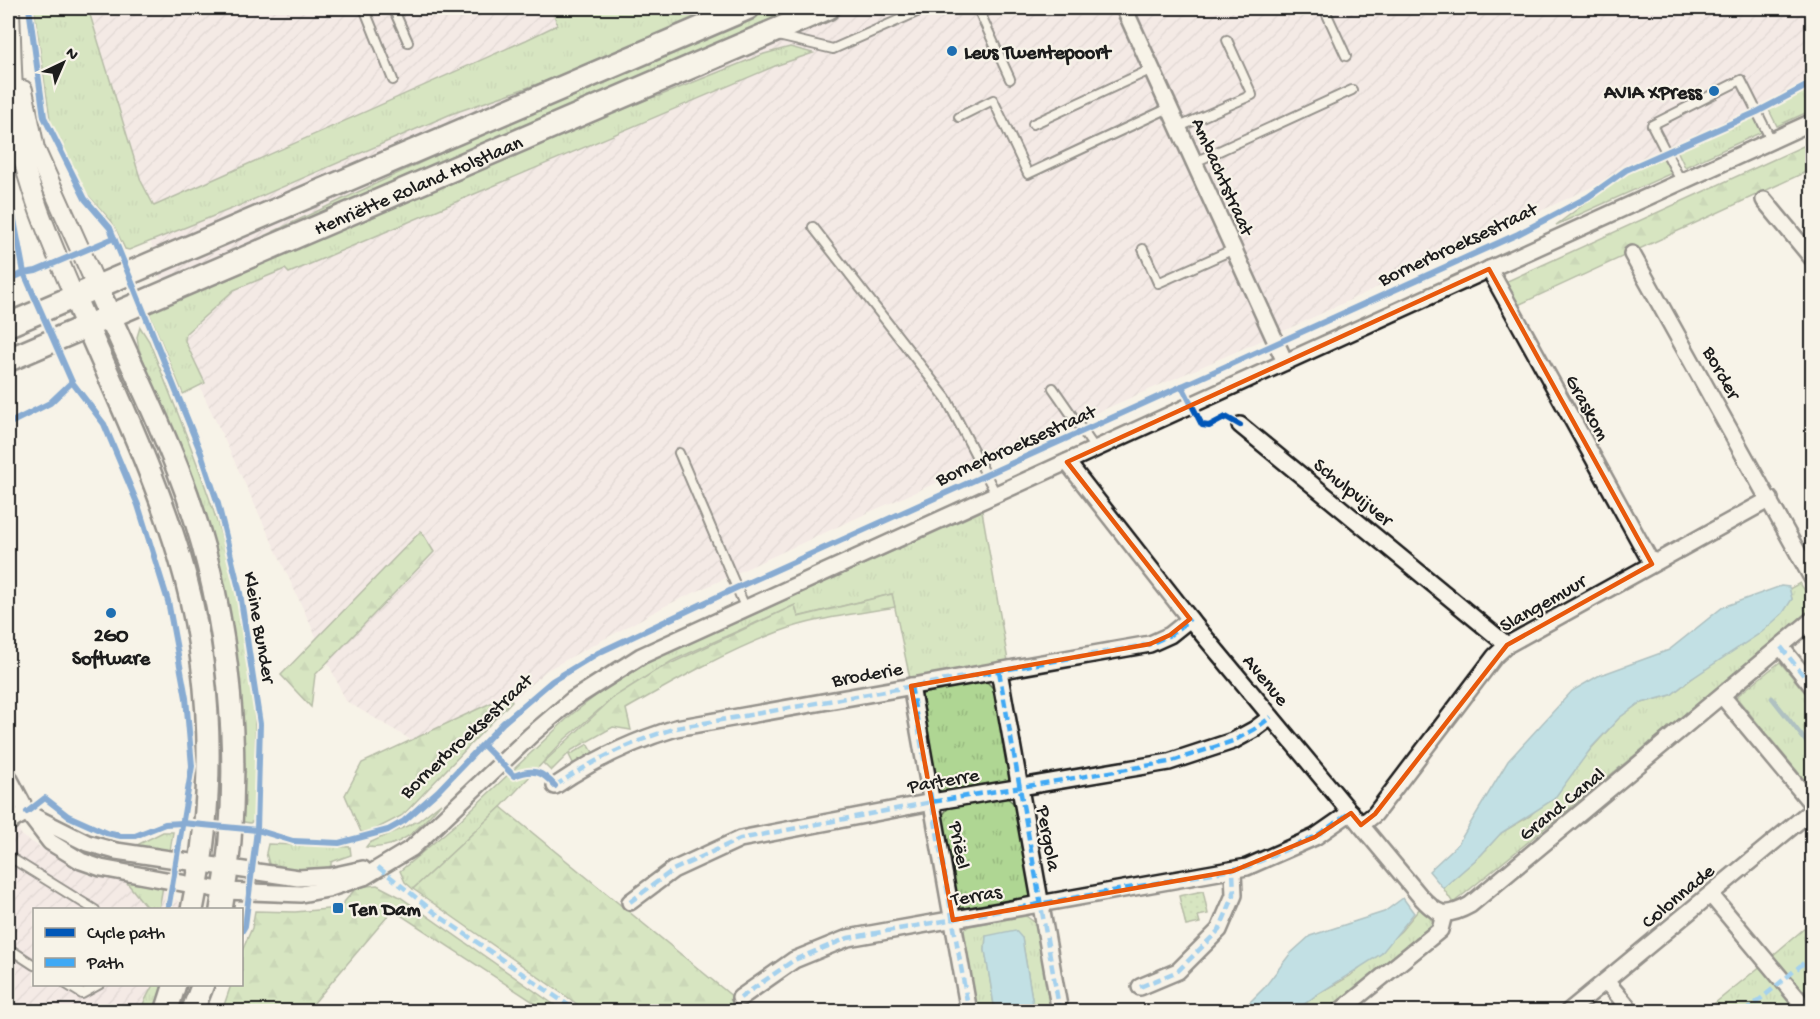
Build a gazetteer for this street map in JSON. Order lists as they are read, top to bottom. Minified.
{"streets":{"main road":["Henriëtte Roland Holstlaan","Kleine Bunder"],"street":["Ambachtstraat","Bornerbroeksestraat","Border","Graskom","Schulpvijver","Slangemuur","Broderie","Avenue","Parterre","Grand Canal","Pergola","Priëel","Terras","Colonnade"]},"crossings":[["Ambachtstraat","Bornerbroeksestraat"],["Henriëtte Roland Holstlaan","Kleine Bunder"],["Bornerbroeksestraat","Graskom"],["Bornerbroeksestraat","Kleine Bunder"],["Bornerbroeksestraat","Avenue"],["Border","Slangemuur"],["Graskom","Slangemuur"],["Schulpvijver","Slangemuur"],["Slangemuur","Avenue"],["Broderie","Avenue"],["Broderie","Pergola"],["Broderie","Priëel"],["Avenue","Parterre"],["Avenue","Grand Canal"],["Avenue","Terras"],["Parterre","Pergola"],["Parterre","Priëel"],["Pergola","Terras"],["Priëel","Terras"]],"places":{"other":["Leus Twentepoort","AVIA XPress","2GO Software"],"transit":["Ten Dam"]},"legend":["Cycle path","Path"],"north":"top right"}
